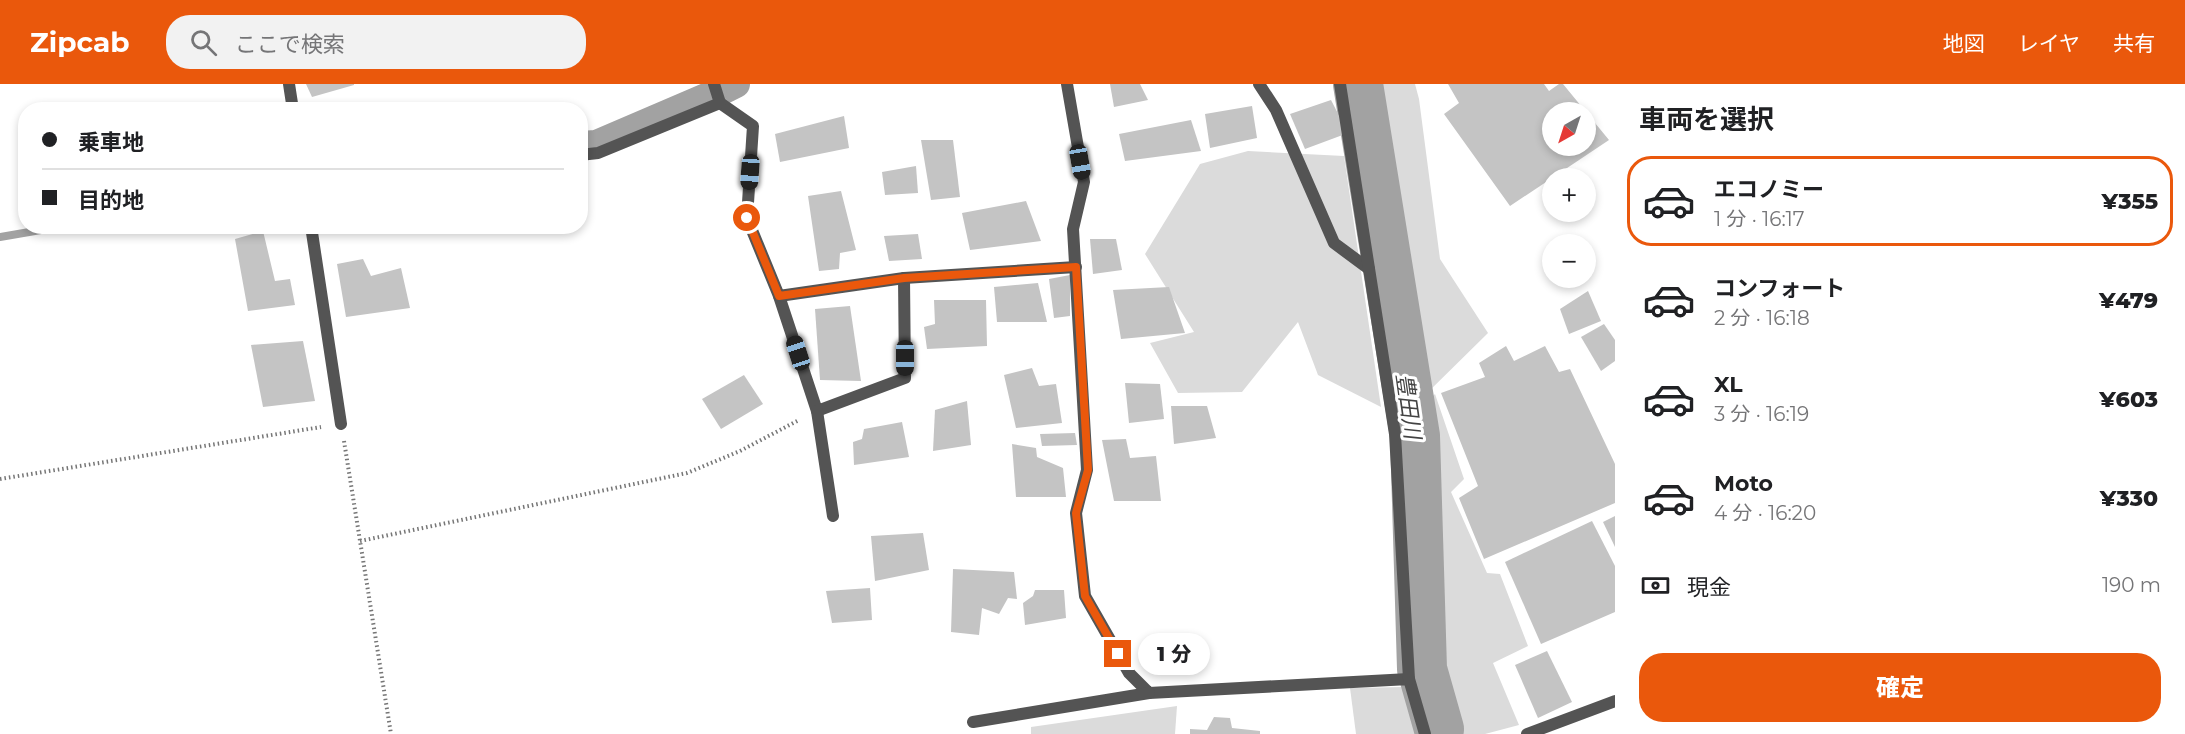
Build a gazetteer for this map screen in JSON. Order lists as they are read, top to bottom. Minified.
{"water":["豊田川"],"north":"bottom left","page":{"header":"Zipcab","search":"ここで検索","nav":["地図","レイヤ","共有"],"heading":"車両を選択","map_buttons":["+","−"],"banner":["乗車地","目的地"],"list":[{"name":"エコノミー","note":"1 分 · 16:17","value":"¥355"},{"name":"コンフォート","note":"2 分 · 16:18","value":"¥479"},{"name":"XL","note":"3 分 · 16:19","value":"¥603"},{"name":"Moto","note":"4 分 · 16:20","value":"¥330"}],"pay":["現金","190 m"],"bubble":"1 分","buttons":"確定"}}
